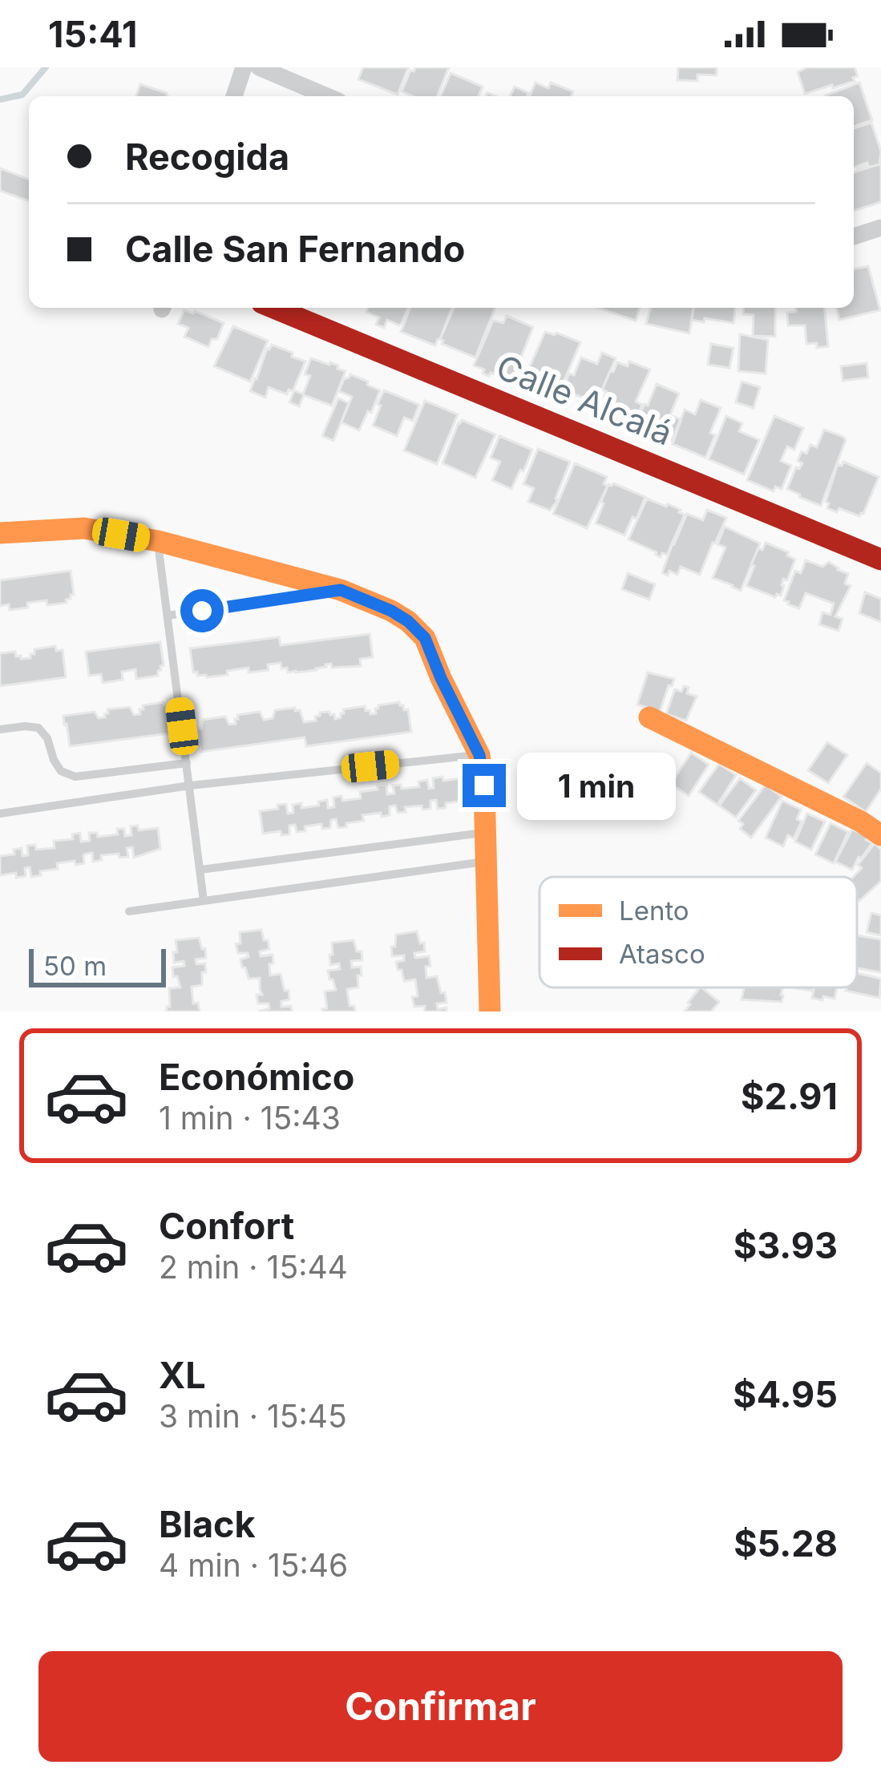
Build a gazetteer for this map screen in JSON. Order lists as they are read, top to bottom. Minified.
{"streets":{"street":["Calle Alcalá"]},"legend":["Lento","Atasco"],"scale_bar":"50 m","page":{"status":"15:41","banner":["Recogida","Calle San Fernando"],"bubble":"1 min","scale":"50 m","list":[{"name":"Económico","note":"1 min · 15:43","value":"$2.91"},{"name":"Confort","note":"2 min · 15:44","value":"$3.93"},{"name":"XL","note":"3 min · 15:45","value":"$4.95"},{"name":"Black","note":"4 min · 15:46","value":"$5.28"}],"buttons":"Confirmar"}}
